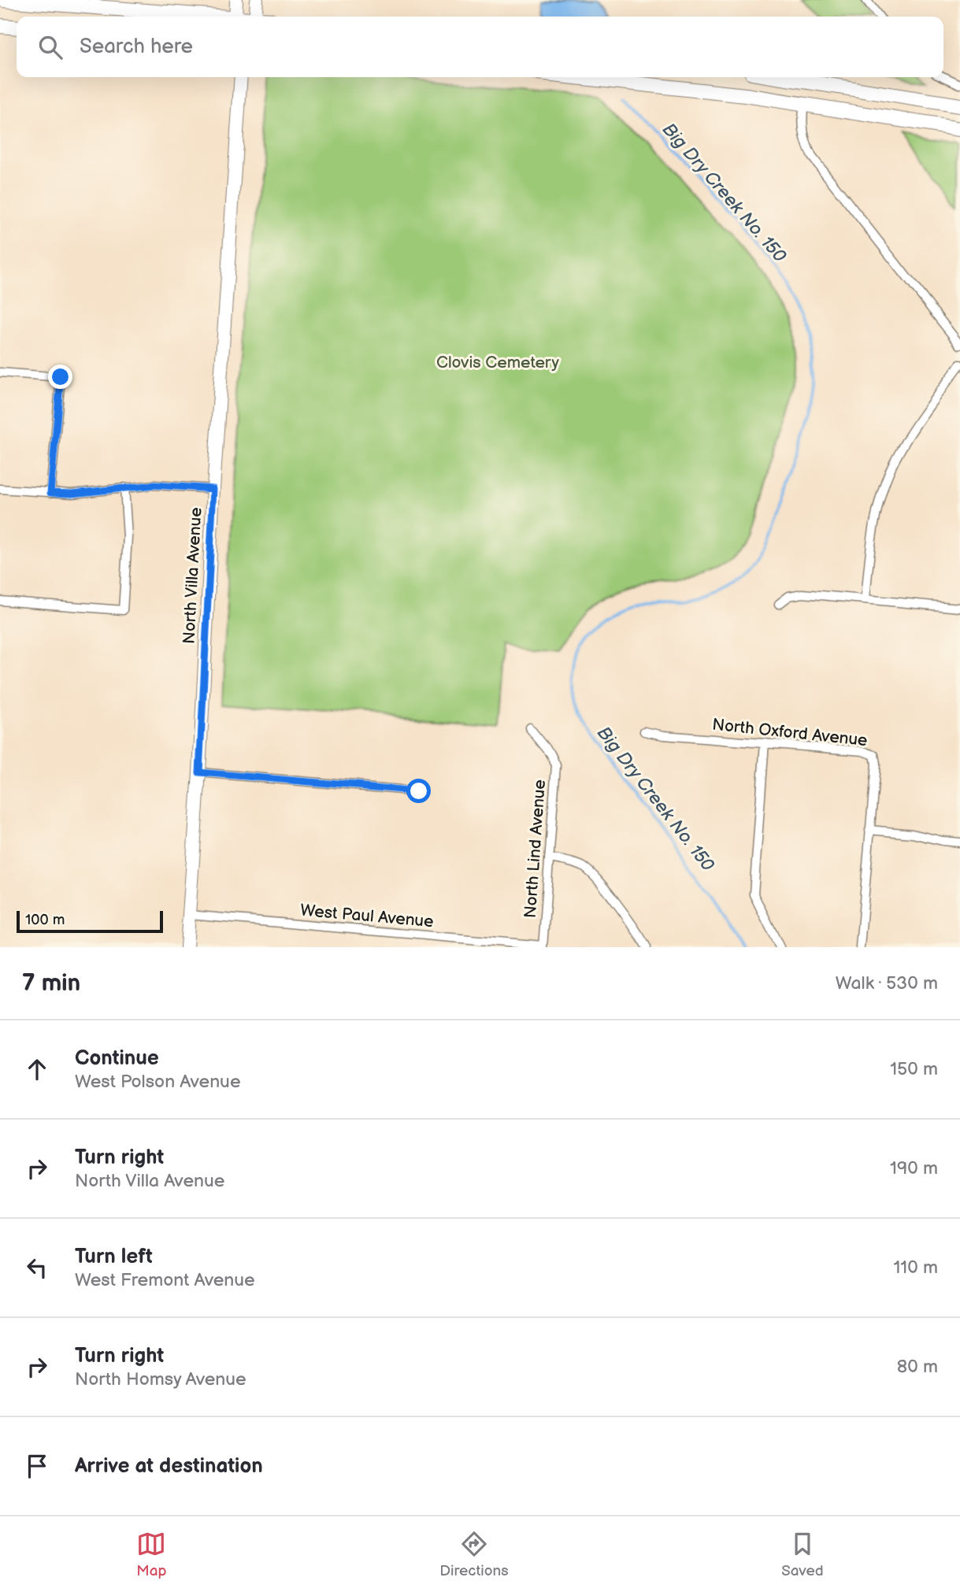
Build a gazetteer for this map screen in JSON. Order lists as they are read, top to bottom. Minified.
{"streets":{"main road":["North Villa Avenue"],"street":["North Oxford Avenue","North Lind Avenue","West Paul Avenue"]},"crossings":[["North Villa Avenue","West Paul Avenue"],["North Lind Avenue","West Paul Avenue"]],"water":["Big Dry Creek No. 150"],"parks":["Clovis Cemetery"],"scale_bar":"100 m","page":{"search":"Search here","scale":"100 m","heading":["7 min","Walk · 530 m"],"list":[["Continue","West Polson Avenue","150 m"],["Turn right","North Villa Avenue","190 m"],["Turn left","West Fremont Avenue","110 m"],["Turn right","North Homsy Avenue","80 m"],"Arrive at destination"],"nav":["Map","Directions","Saved"]}}
